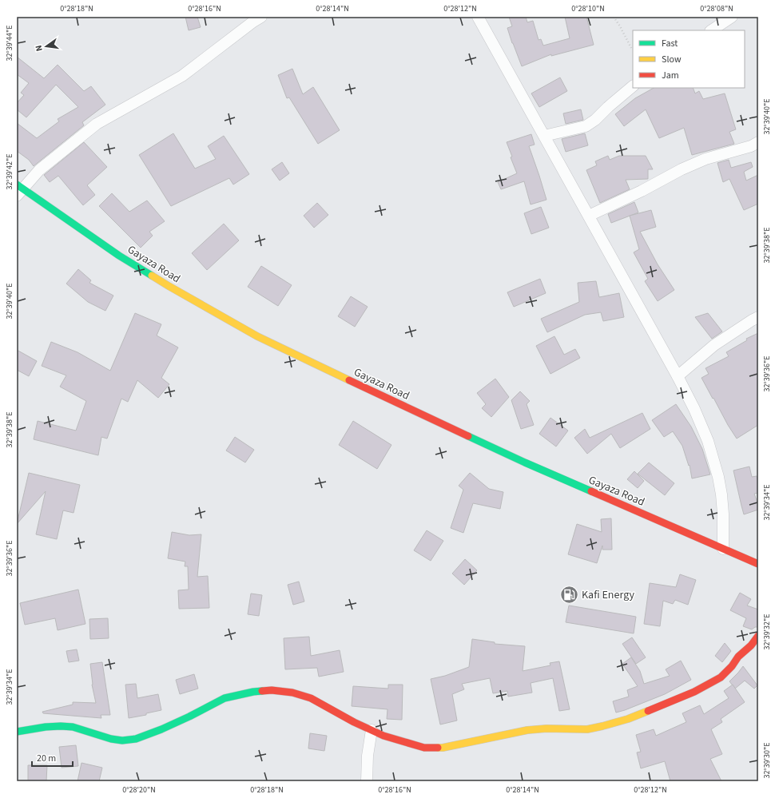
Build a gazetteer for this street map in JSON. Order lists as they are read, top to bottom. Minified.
{"streets":{"main road":["Gayaza Road"]},"places":{"fuel station":["Kafi Energy"]},"legend":["Fast","Slow","Jam"],"scale_bar":"20 m","north":"left","coordinates":["0°28'18\"N","0°28'16\"N","0°28'14\"N","0°28'12\"N","0°28'10\"N","0°28'08\"N","32°39'44\"E","32°39'40\"E","32°39'42\"E","32°39'38\"E","32°39'36\"E","32°39'34\"E","32°39'32\"E","32°39'30\"E","0°28'20\"N"]}
